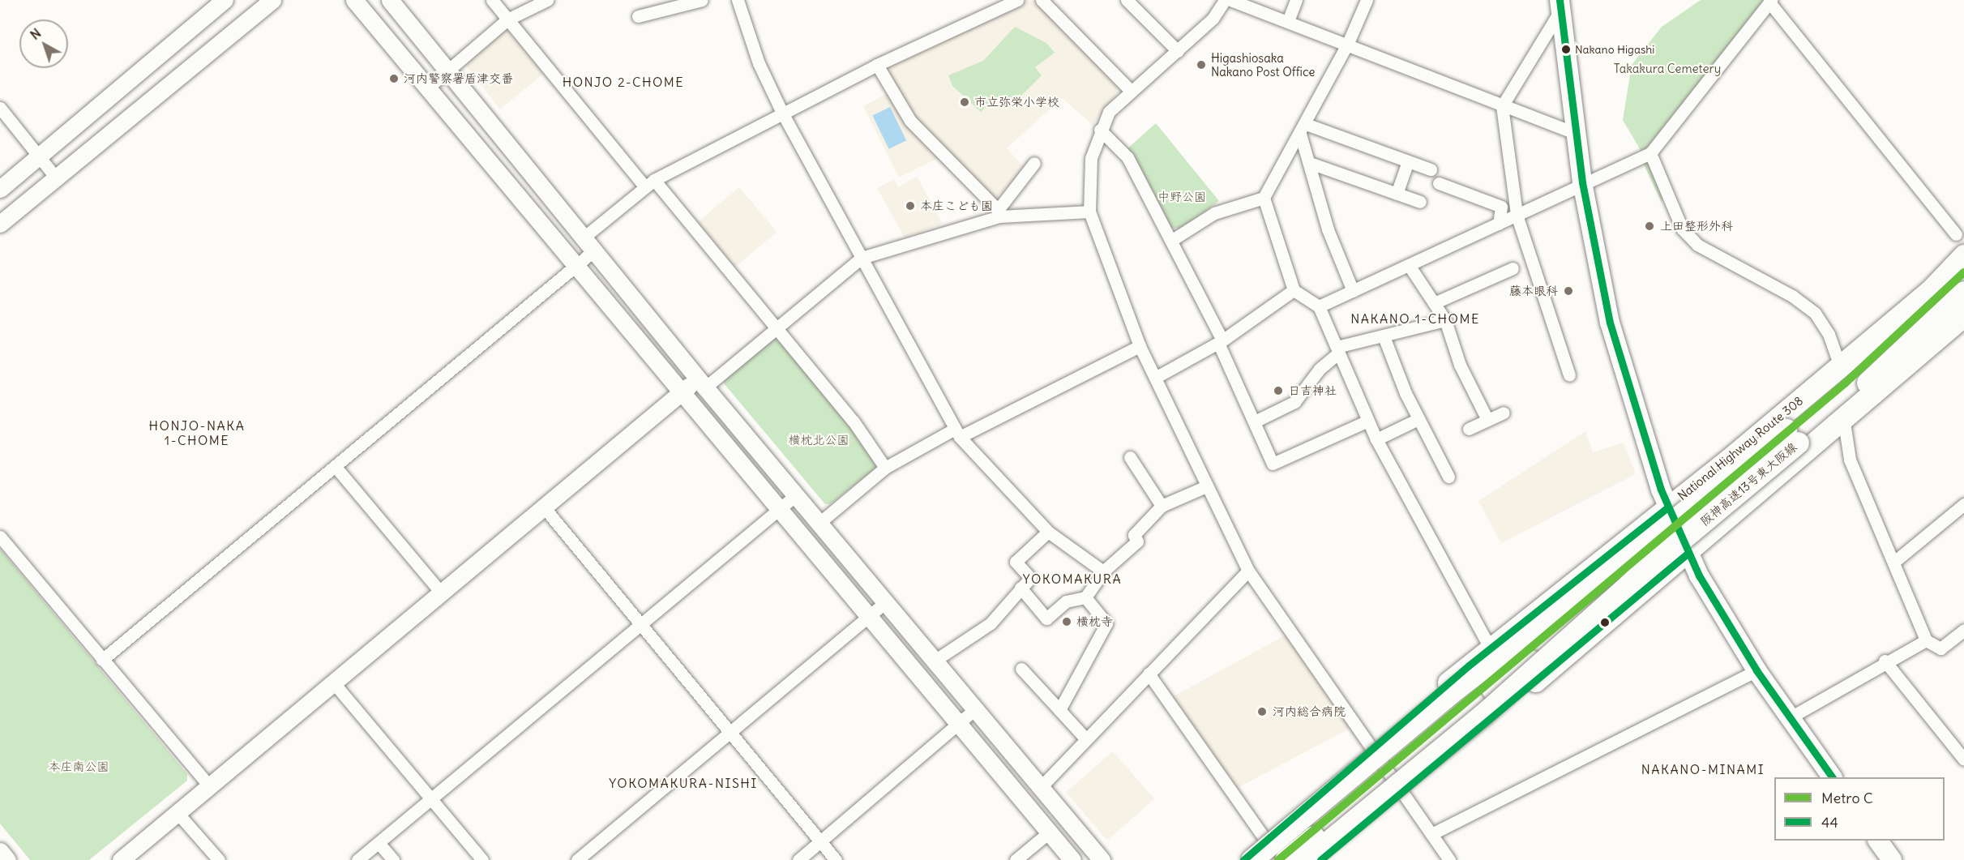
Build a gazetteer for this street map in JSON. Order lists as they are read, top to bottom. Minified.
{"streets":{"highway":["National Highway Route 308","阪神高速13号東大阪線"]},"districts":["HONJO 2-CHOME","NAKANO 1-CHOME","HONJO-NAKA 1-CHOME","YOKOMAKURA","NAKANO-MINAMI","YOKOMAKURA-NISHI"],"parks":["Takakura Cemetery","中野公園","横枕北公園","本庄南公園"],"places":["Nakano Higashi","Higashiosaka Nakano Post Office","河内警察署盾津交番","市立弥栄小学校","本庄こども園","上田整形外科","藤本眼科","日吉神社","横枕寺","河内総合病院"],"lines":["transit line 44","metro line C"],"legend":["Metro C","44"],"north":"top left"}
